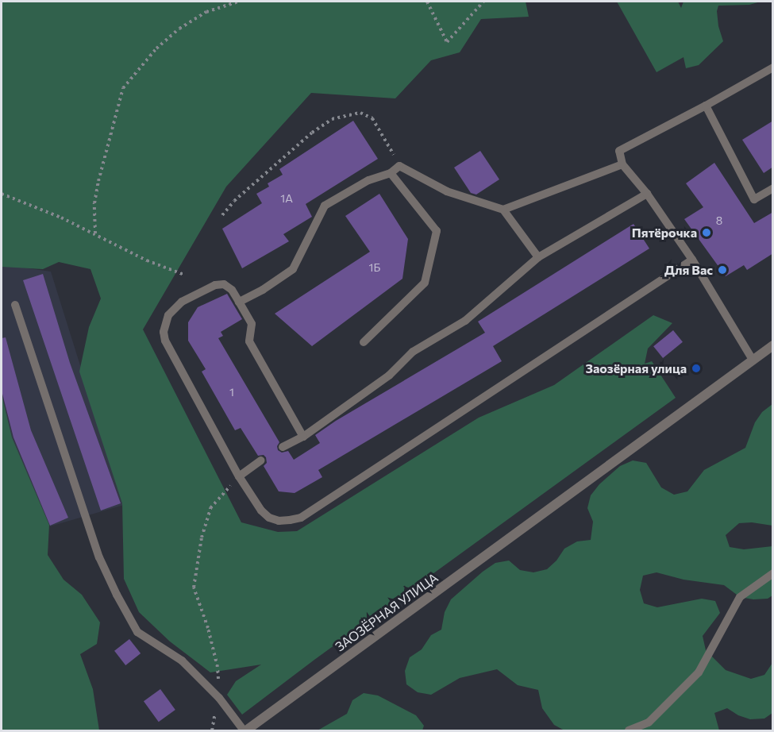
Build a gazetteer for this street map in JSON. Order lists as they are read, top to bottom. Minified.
{"streets":{"street":["ЗАОЗЁРНАЯ УЛИЦА"]},"places":["Пятёрочка","Для Вас","Заозёрная улица"],"house_numbers":["1А","8","1Б","1"]}
